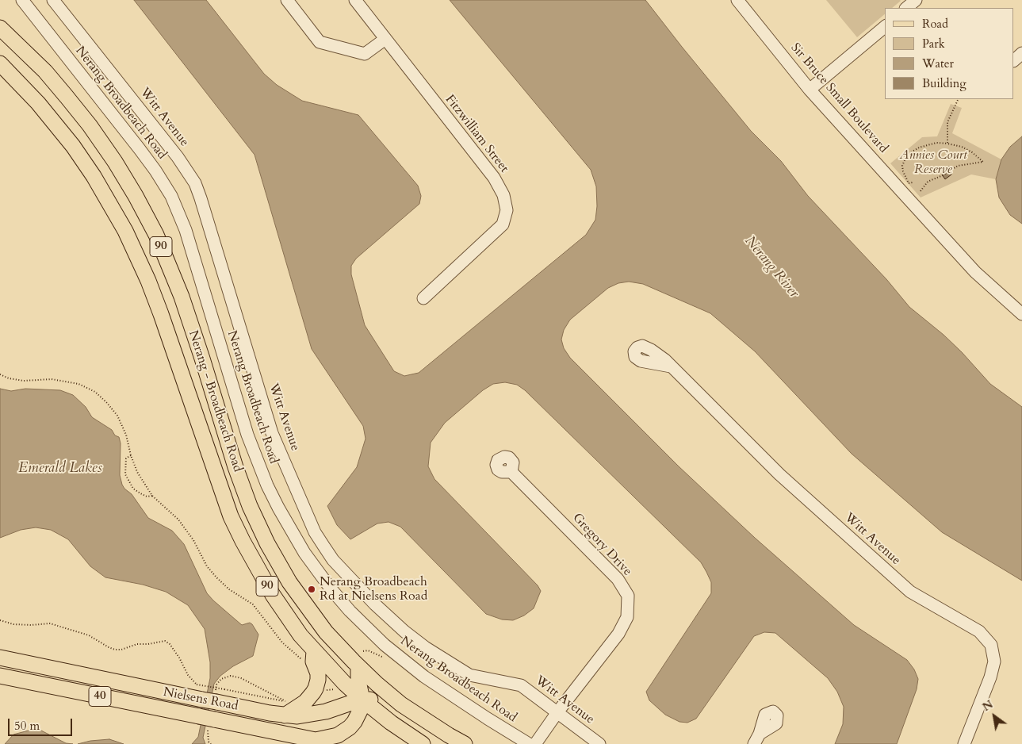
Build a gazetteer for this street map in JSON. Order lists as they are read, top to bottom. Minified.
{"streets":{"main road":["90","Nerang - Broadbeach Road","40","Nielsens Road"],"street":["Sir Bruce Small Boulevard","Nerang Broadbeach Road","Witt Avenue","Fitzwilliam Street","Gregory Drive"]},"crossings":[["Witt Avenue","Gregory Drive"],["Nerang - Broadbeach Road","40"],["Nerang - Broadbeach Road","Nielsens Road"],["40","Nielsens Road"]],"water":["Nerang River","Emerald Lakes"],"parks":["Annies Court Reserve"],"places":["Nerang Broadbeach Rd at Nielsens Road"],"legend":["Road","Park","Water","Building"],"scale_bar":"50 m","north":"top left"}
